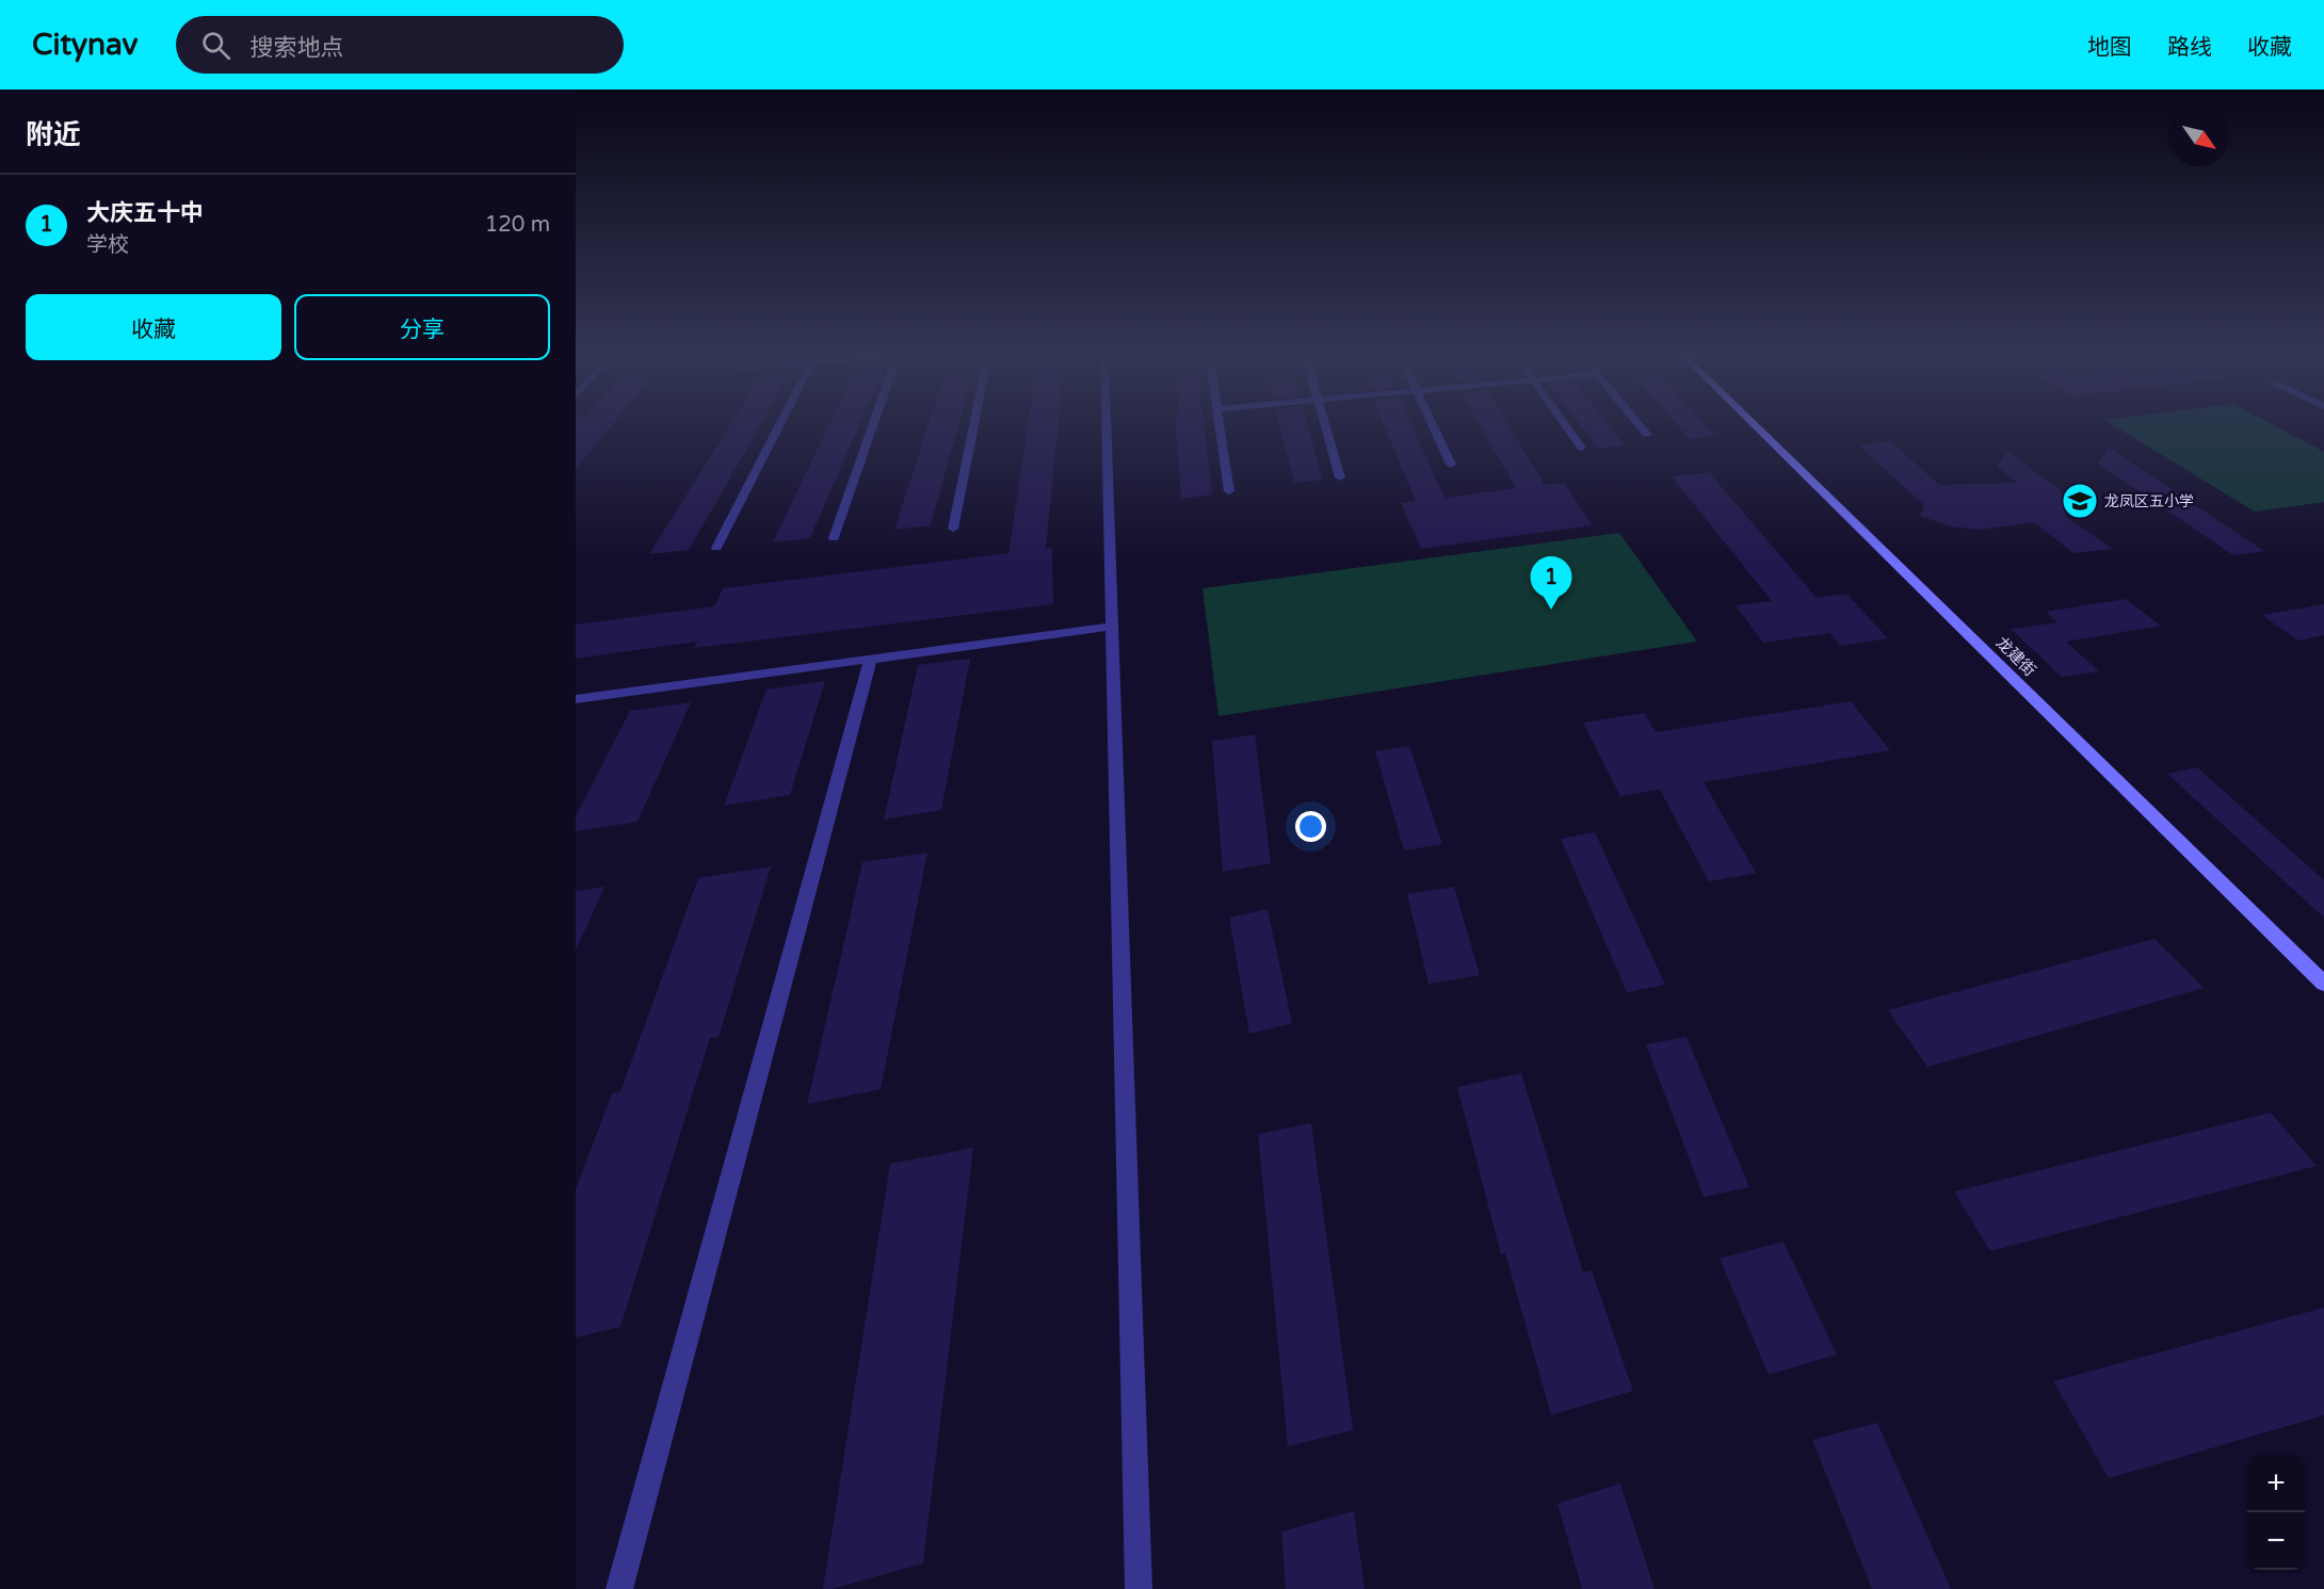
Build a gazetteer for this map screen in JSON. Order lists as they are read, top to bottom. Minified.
{"streets":{"street":["龙建街"]},"places":{"school or university":["龙凤区五小学"]},"north":"bottom right","page":{"header":"Citynav","search":"搜索地点","nav":["地图","路线","收藏"],"heading":"附近","list":[{"mark":"1","name":"大庆五十中","note":"学校","value":"120 m"}],"buttons":["收藏","分享"],"pins":"1","map_buttons":["+","−"]}}
